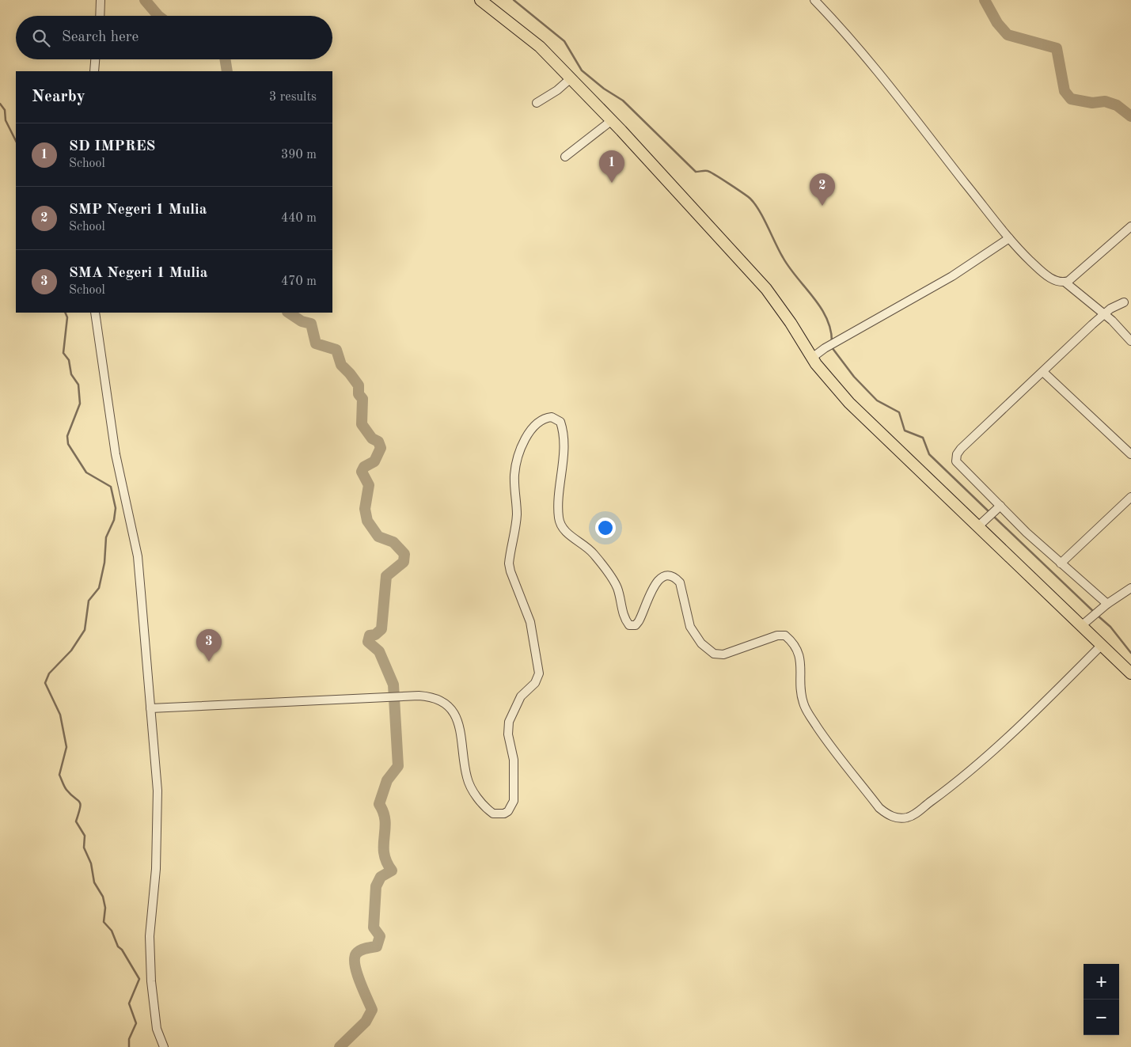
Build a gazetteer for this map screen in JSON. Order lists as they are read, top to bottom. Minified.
{"page":{"search":"Search here","heading":["Nearby","3 results"],"list":[{"mark":"1","name":"SD IMPRES","note":"School","value":"390 m"},{"mark":"2","name":"SMP Negeri 1 Mulia","note":"School","value":"440 m"},{"mark":"3","name":"SMA Negeri 1 Mulia","note":"School","value":"470 m"}],"pins":["1","2","3"],"map_buttons":["+","−"]}}
